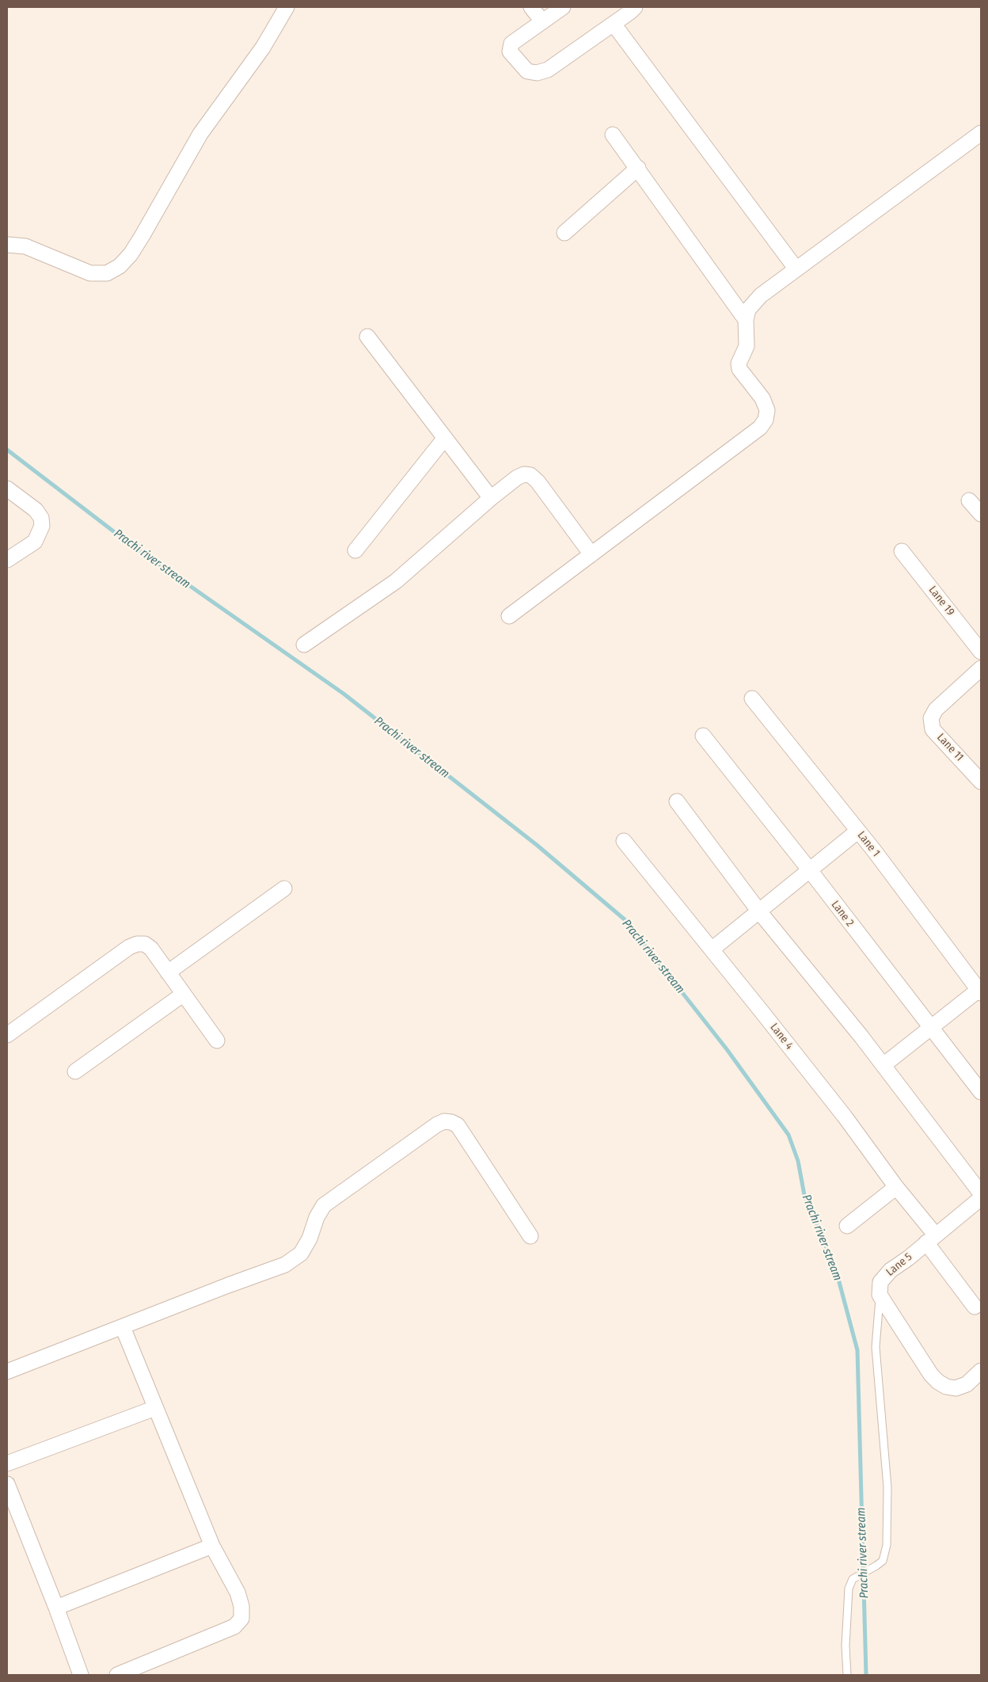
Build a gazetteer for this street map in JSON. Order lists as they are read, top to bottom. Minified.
{"streets":{"street":["Lane 19","Lane 11","Lane 1","Lane 2","Lane 4","Lane 5"]},"crossings":[["Lane 4","Lane 5"]],"water":["Prachi river stream"]}
